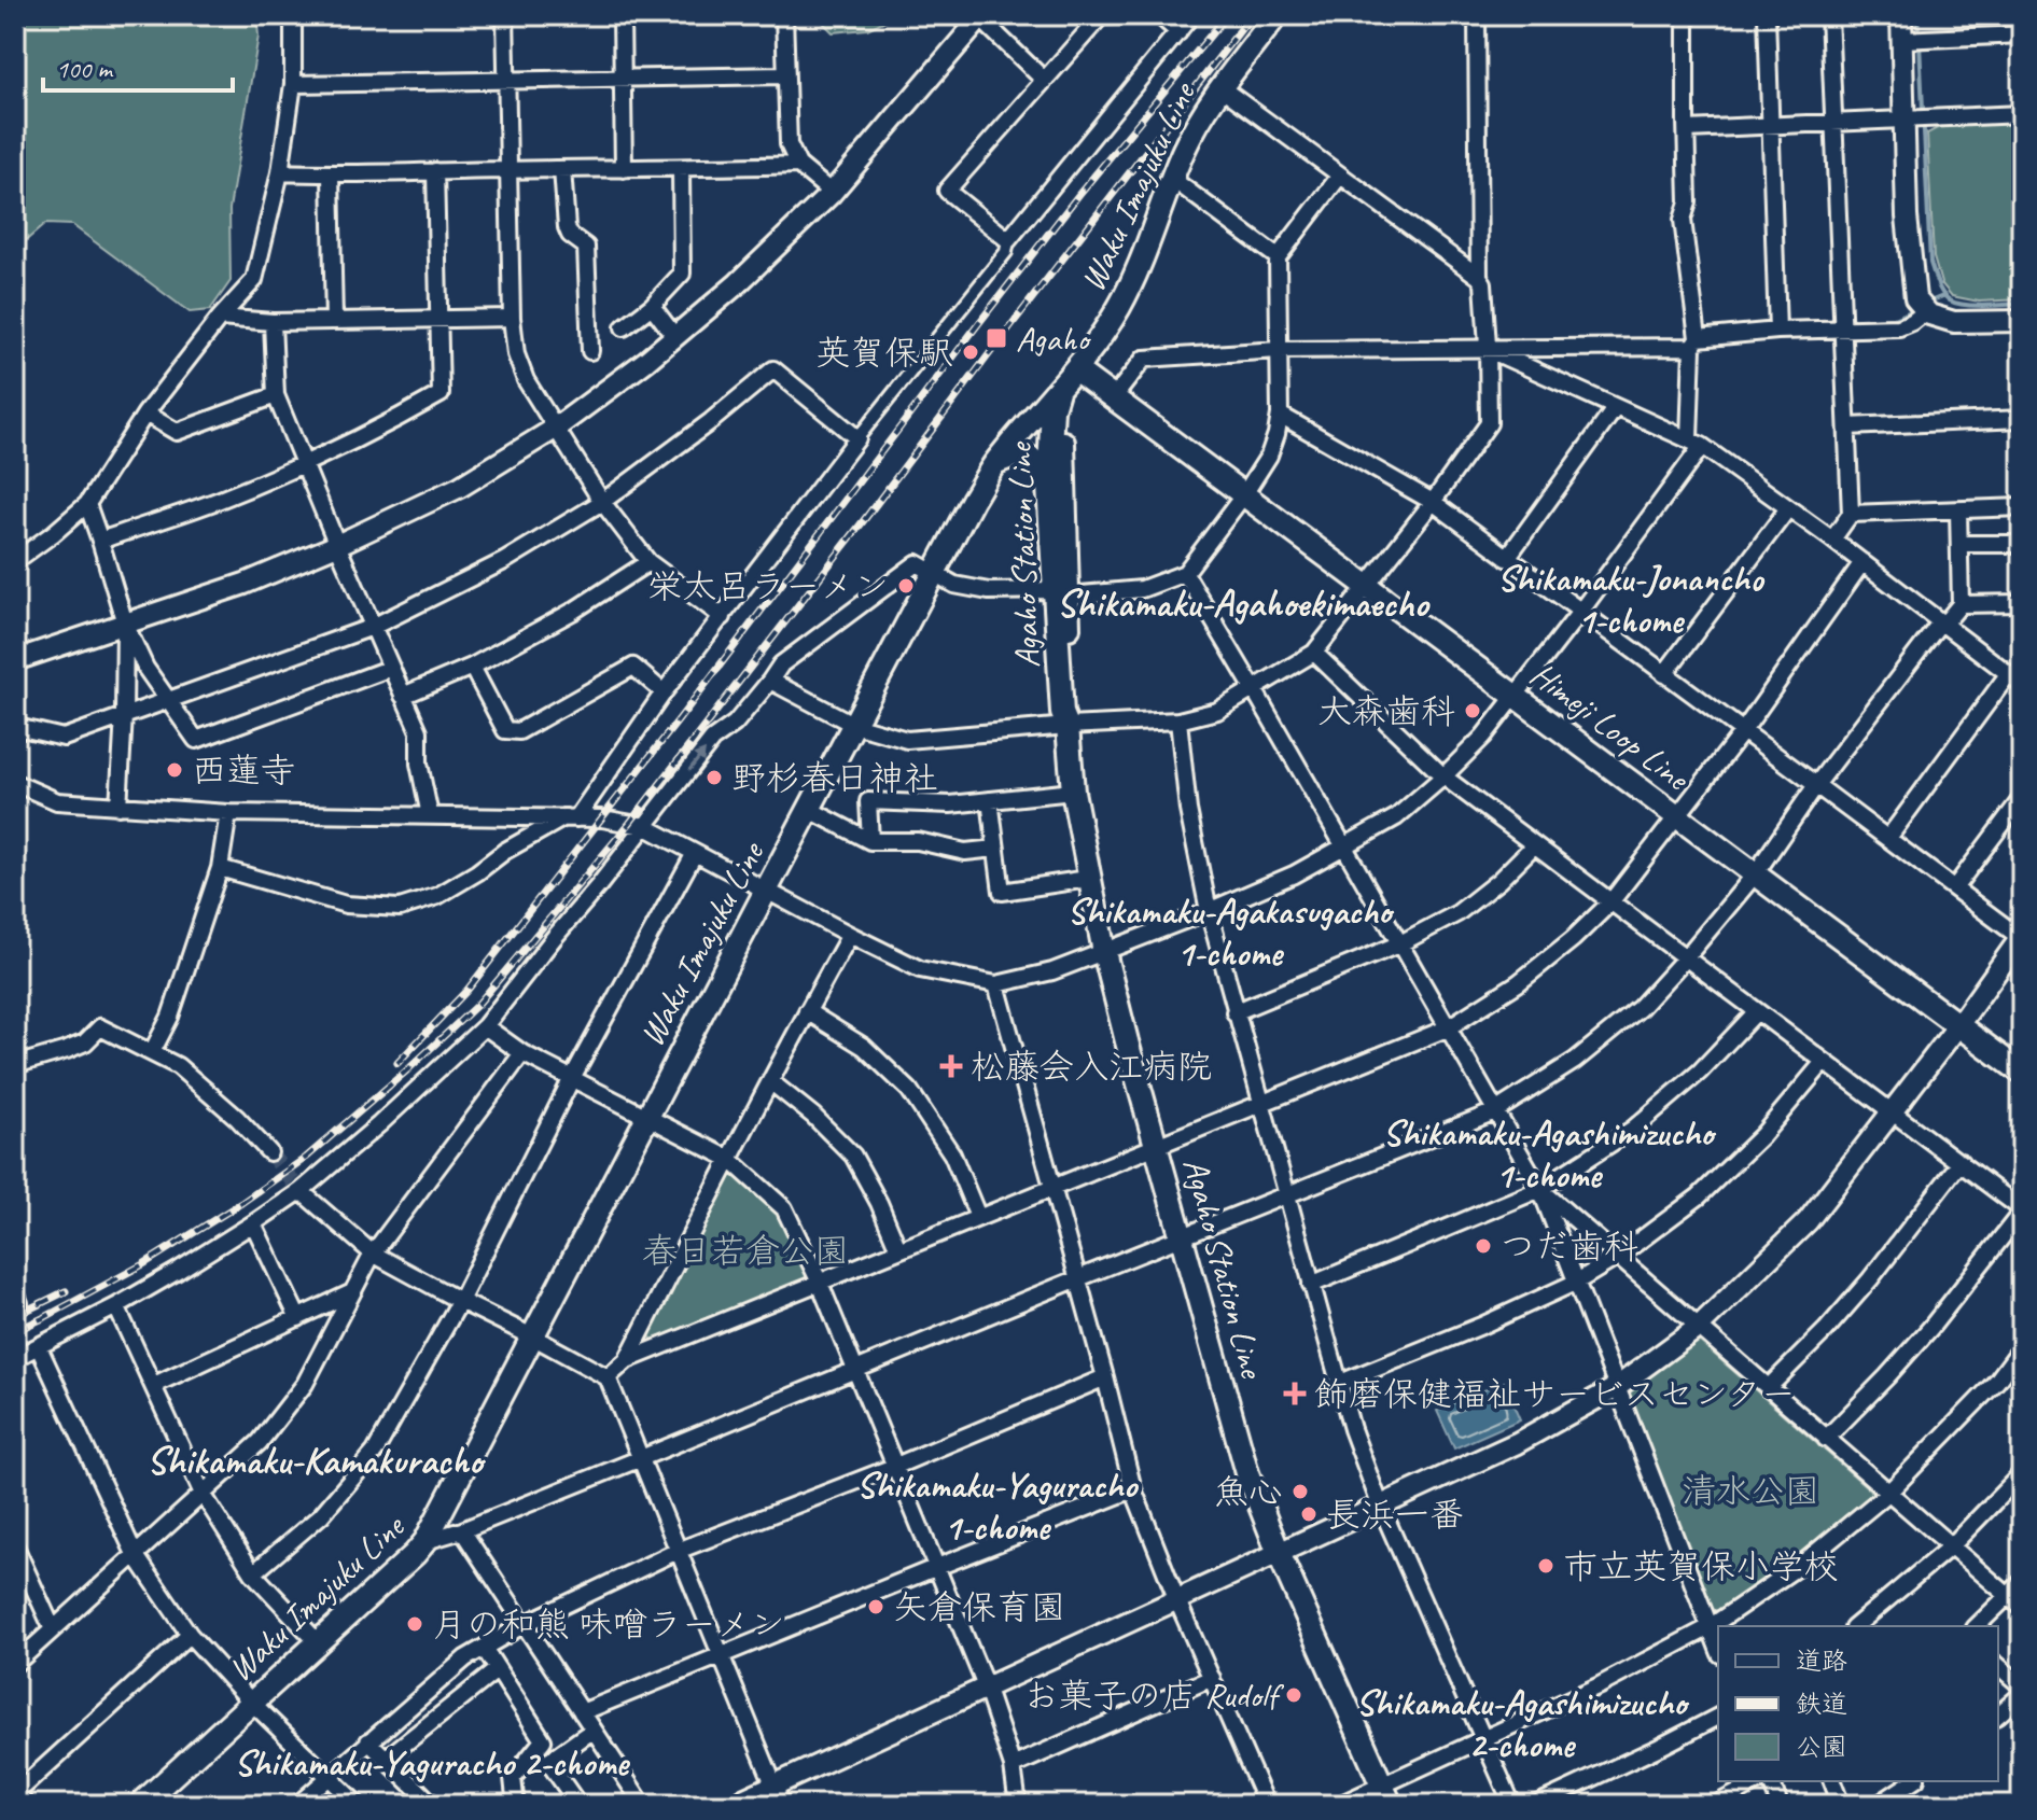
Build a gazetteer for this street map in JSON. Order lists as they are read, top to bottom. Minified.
{"streets":{"main road":["Waku Imajuku Line","Agaho Station Line","Himeji Loop Line"]},"crossings":[["Waku Imajuku Line","Agaho Station Line"],["Waku Imajuku Line","Himeji Loop Line"],["Agaho Station Line","Himeji Loop Line"]],"districts":["Shikamaku-Jonancho 1-chome","Shikamaku-Agahoekimaecho","Shikamaku-Agakasugacho 1-chome","Shikamaku-Agashimizucho 1-chome","Shikamaku-Kamakuracho","Shikamaku-Yaguracho 1-chome","Shikamaku-Agashimizucho 2-chome","Shikamaku-Yaguracho 2-chome"],"parks":["春日若倉公園","清水公園"],"places":{"transit":["Agaho"],"other":["英賀保駅","栄太呂ラーメン","大森歯科","西蓮寺","野杉春日神社","つだ歯科","魚心","長浜一番","市立英賀保小学校","矢倉保育園","月の和熊 味噌ラーメン","お菓子の店 Rudolf"],"health":["松藤会入江病院","飾磨保健福祉サービスセンター"]},"legend":["道路","鉄道","公園"],"scale_bar":"100 m"}
